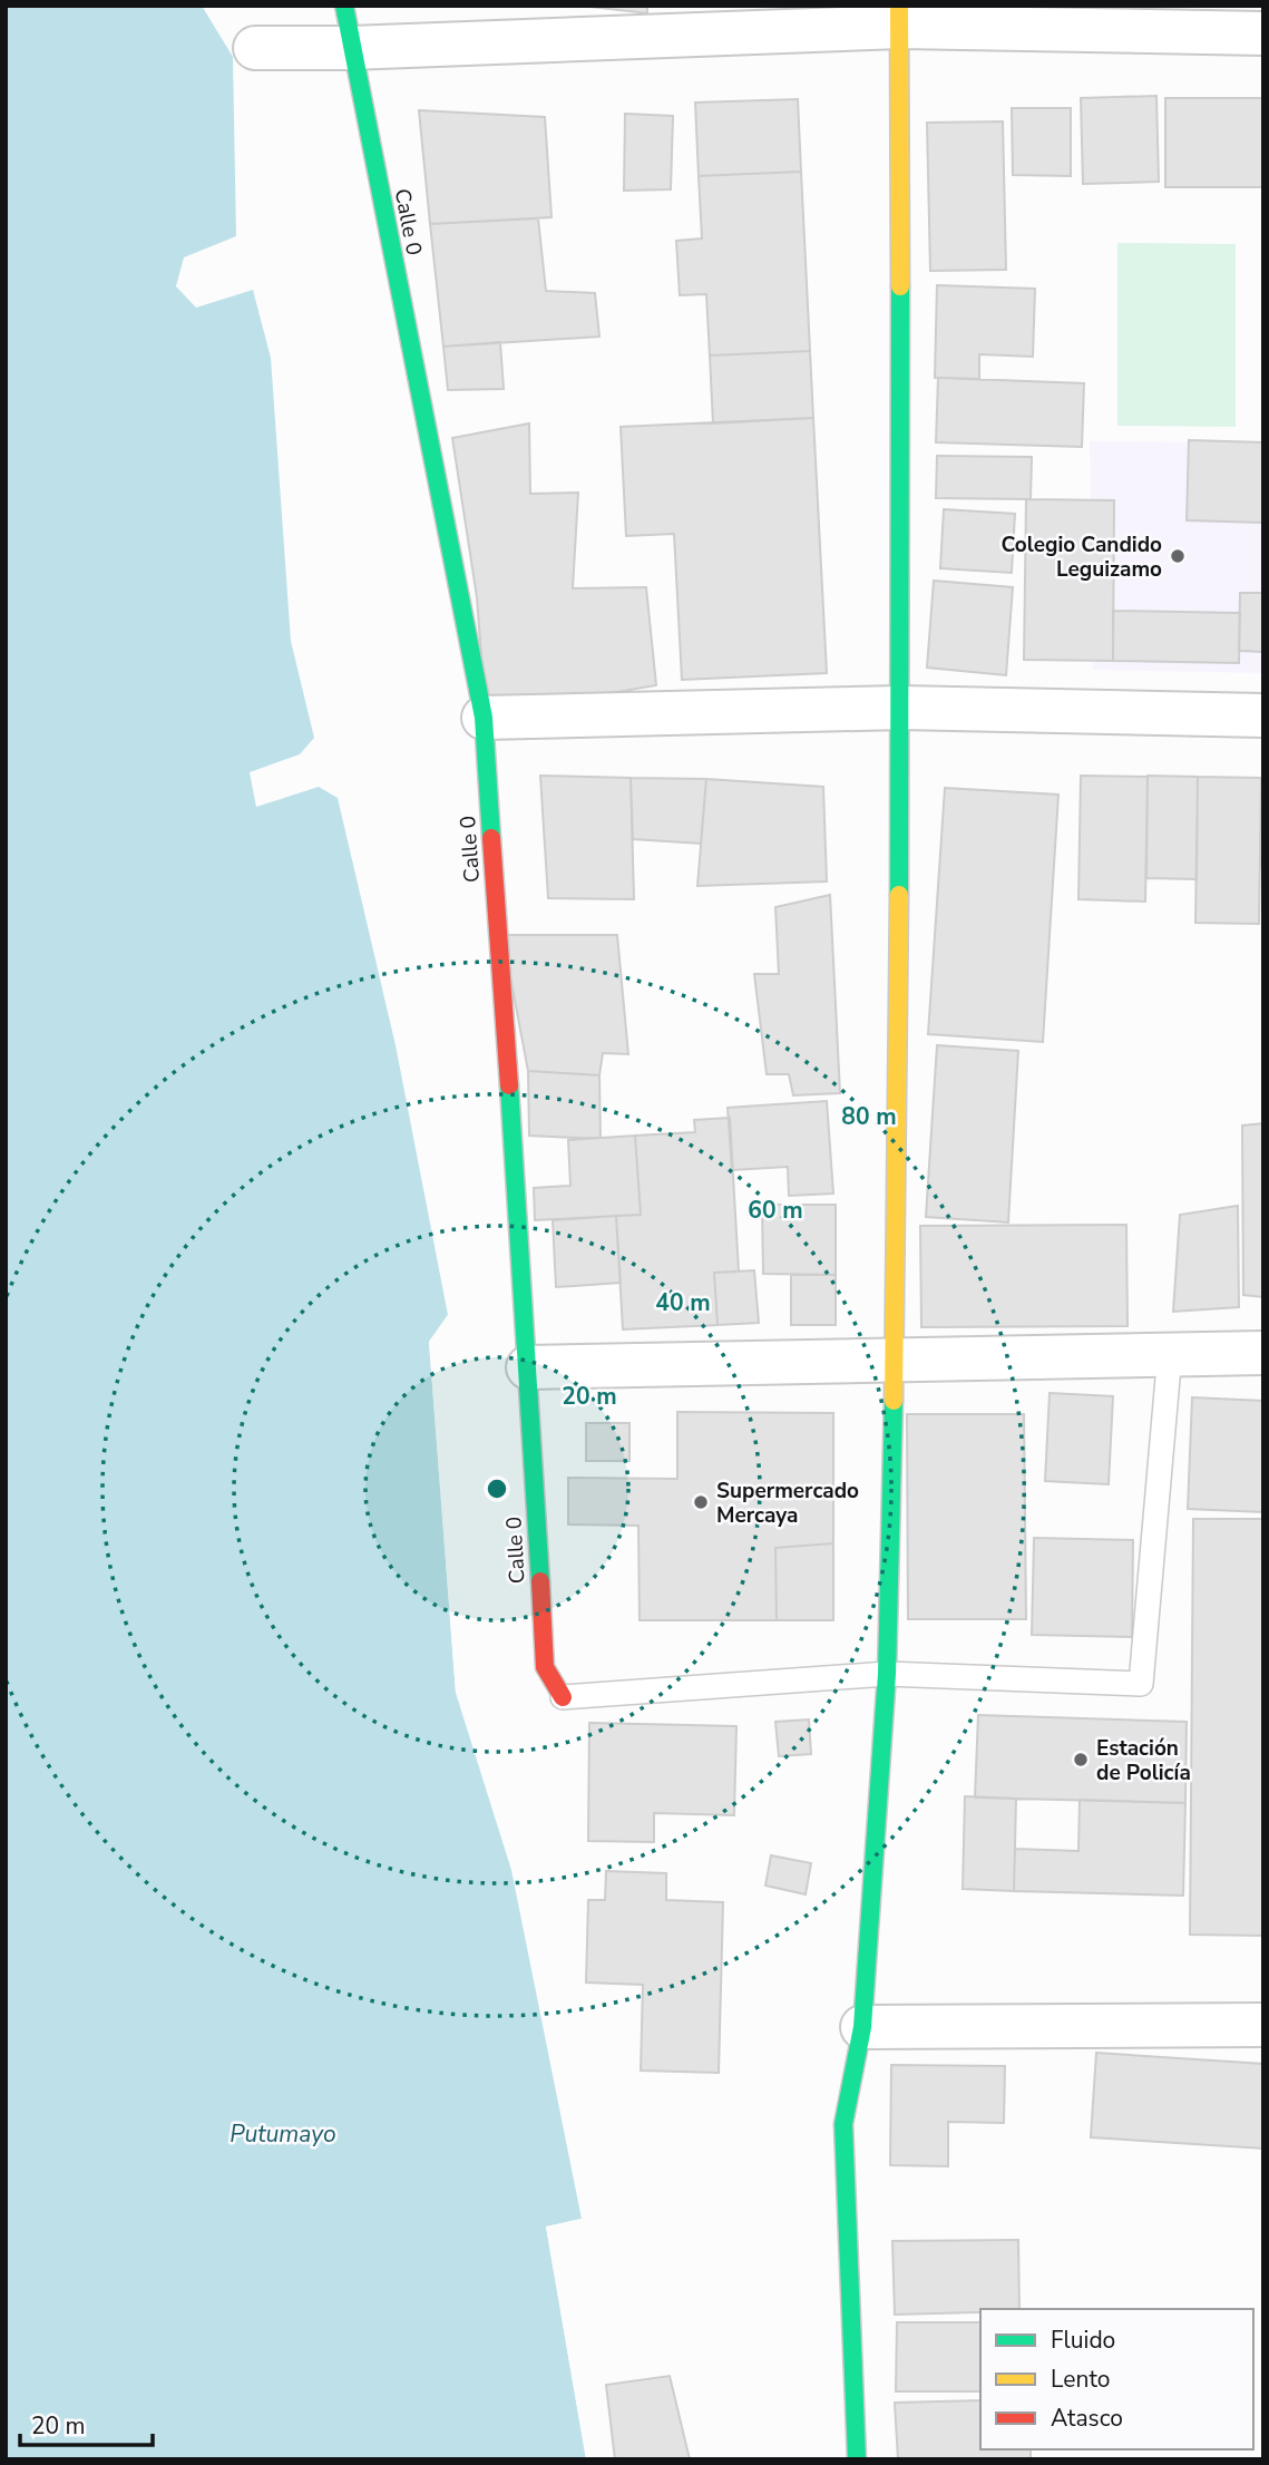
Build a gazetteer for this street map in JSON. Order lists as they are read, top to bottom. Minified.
{"streets":{"street":["Calle 0"]},"water":["Putumayo"],"places":["Colegio Candido Leguizamo","Supermercado Mercaya","Estación de Policía"],"legend":["Fluido","Lento","Atasco"],"scale_bar":"20 m","rings":["80 m","60 m","40 m","20 m"]}
